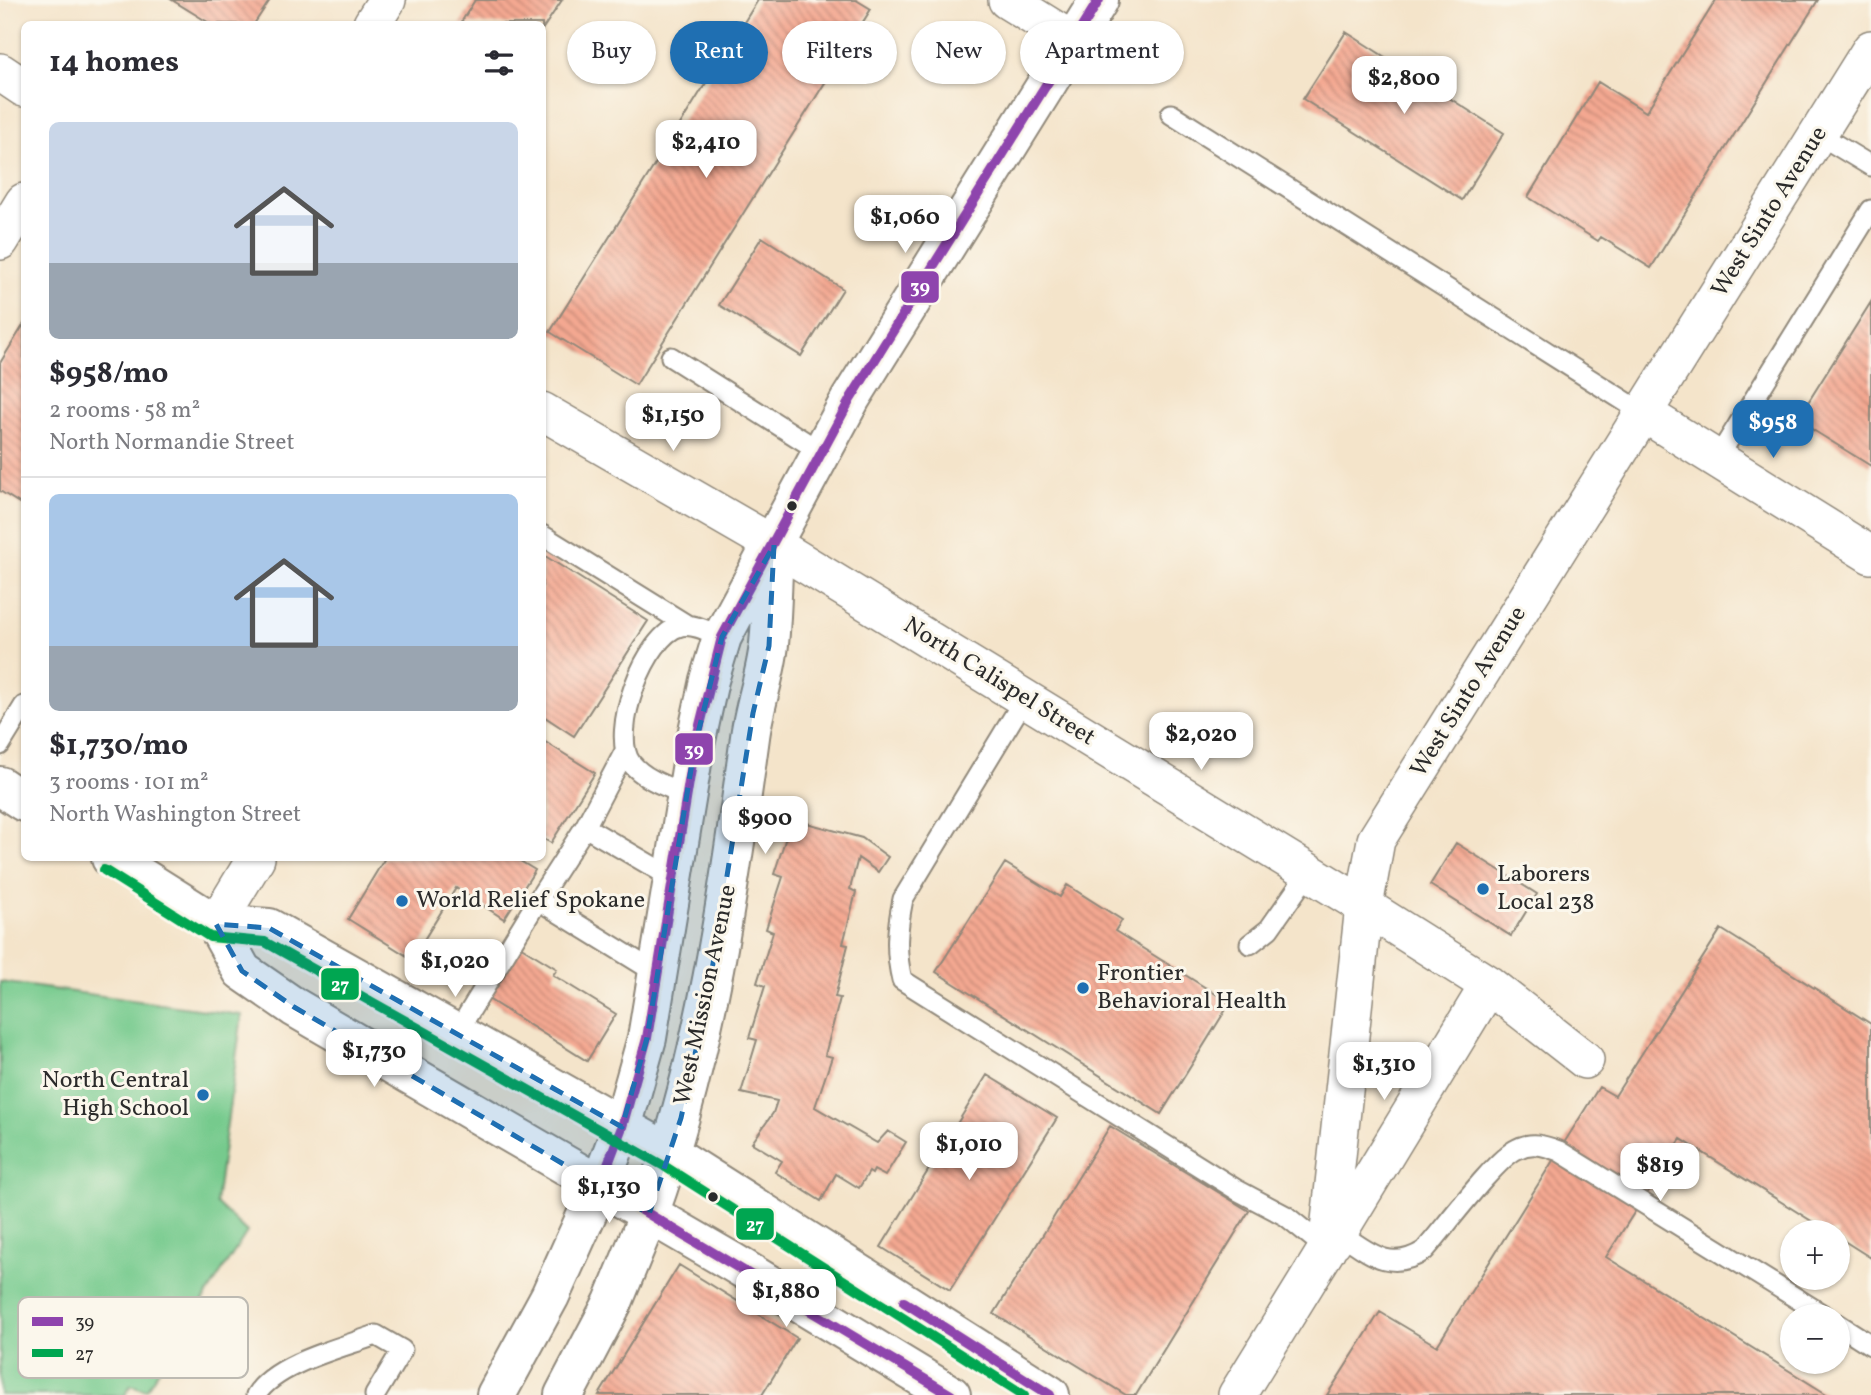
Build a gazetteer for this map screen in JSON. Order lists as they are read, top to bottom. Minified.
{"streets":{"main road":["West Mission Avenue"],"street":["West Sinto Avenue","North Calispel Street"]},"crossings":[["West Sinto Avenue","North Calispel Street"],["North Calispel Street","West Mission Avenue"]],"places":["Laborers Local 238","World Relief Spokane","Frontier Behavioral Health","North Central High School"],"lines":["transit line 39","transit line 27"],"legend":["39","27"],"page":{"chip":["Buy","Rent","Filters","New","Apartment"],"heading":"14 homes","price":["$2,800","$2,410","$1,060","$1,150","$958","$2,020","$900","$1,020","$1,730","$1,310","$1,010","$819","$1,130","$1,880"],"list":[{"name":"$958/mo","note":"2 rooms · 58 m² · North Normandie Street"},{"name":"$1,730/mo","note":"3 rooms · 101 m² · North Washington Street"}],"map_buttons":["+","−"]}}
